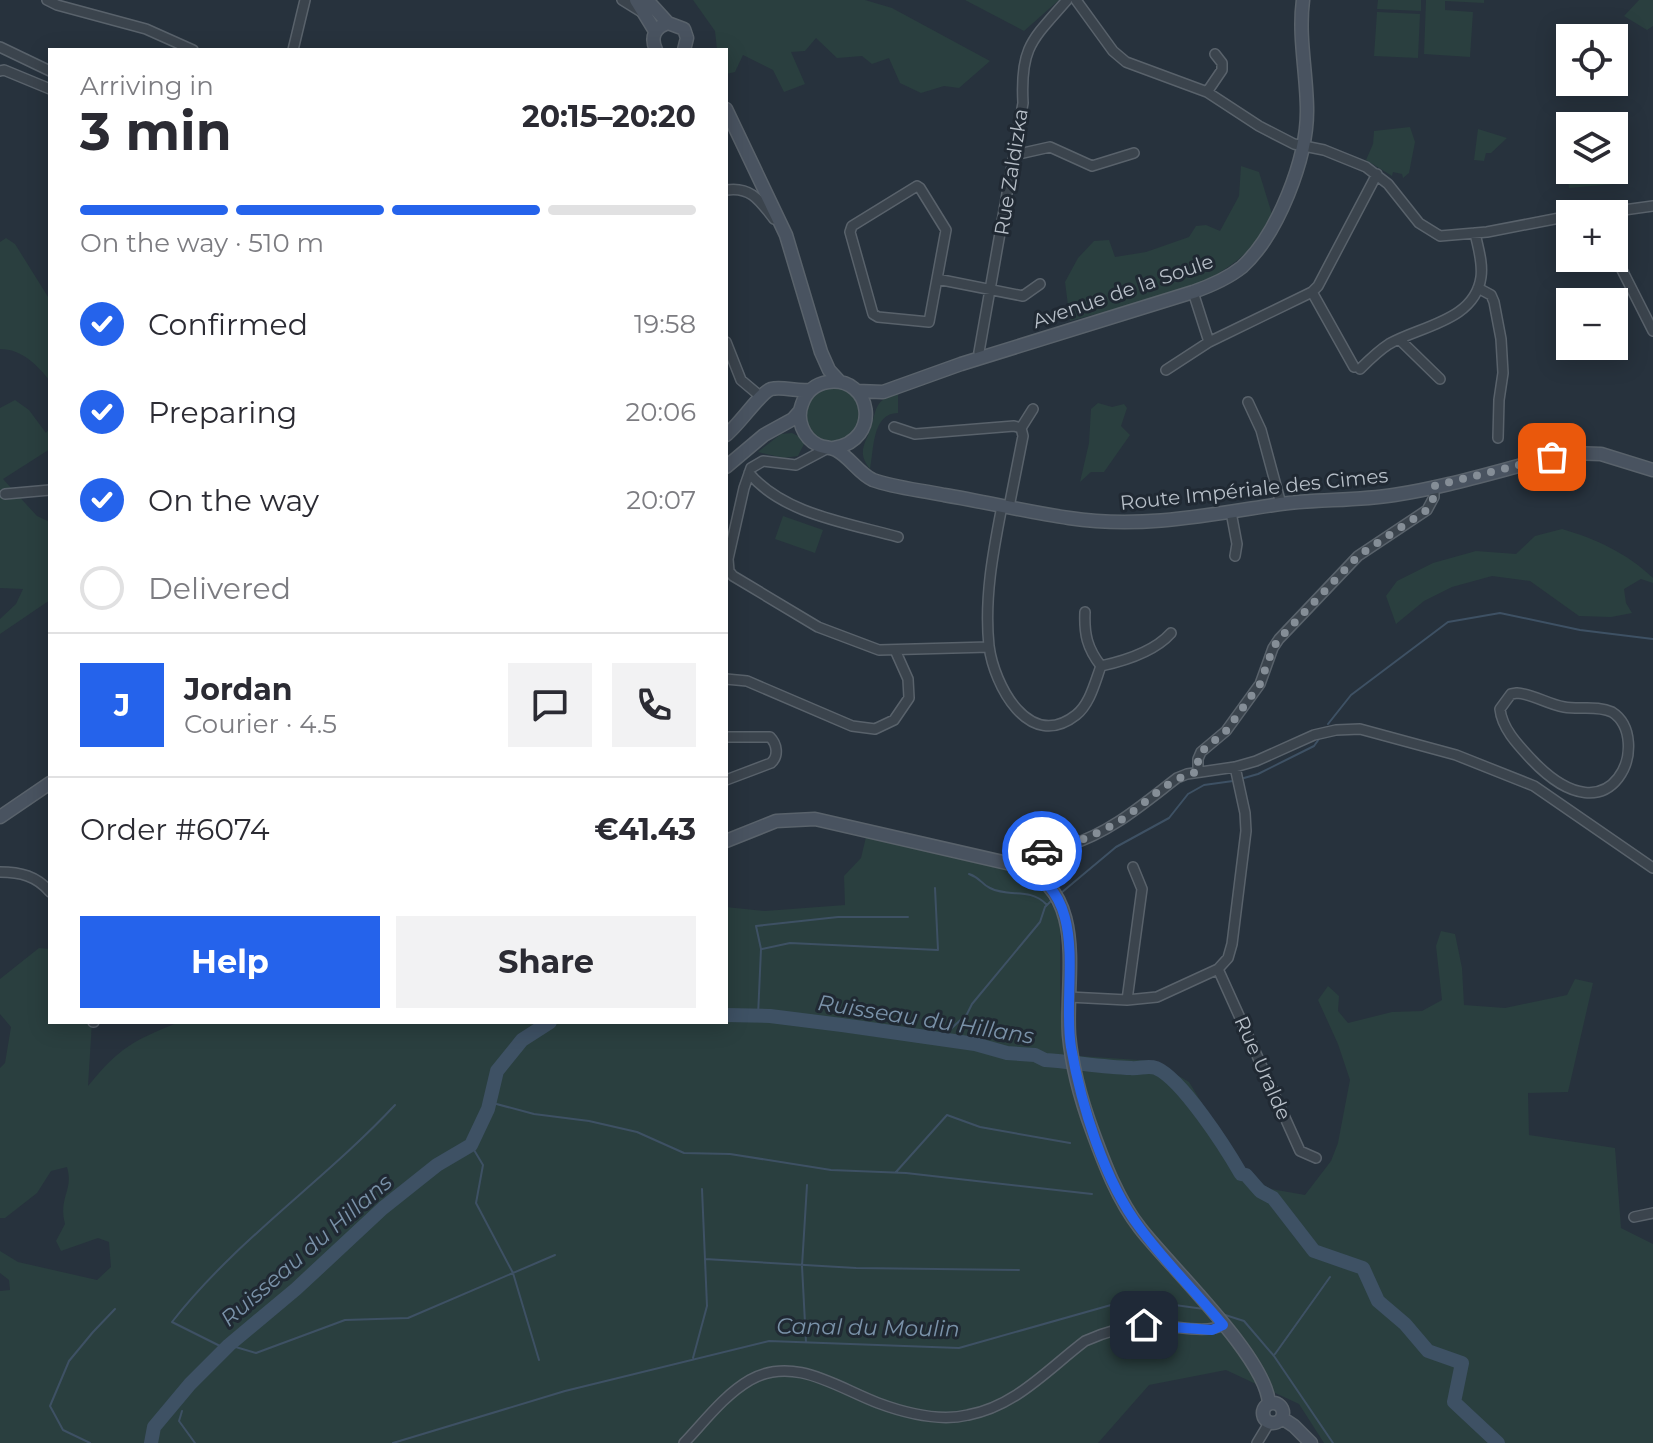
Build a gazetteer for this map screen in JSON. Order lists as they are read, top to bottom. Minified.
{"streets":{"street":["Rue Zaldizka","Avenue de la Soule","Route Impériale des Cimes","Rue Uralde"]},"crossings":[["Rue Zaldizka","Avenue de la Soule"],["Avenue de la Soule","Route Impériale des Cimes"]],"water":["Ruisseau du Hillans","Canal du Moulin"],"page":{"map_buttons":["+","−"],"heading":["3 min","Arriving in","20:15–20:20"],"panel":["Jordan","Courier · 4.5","Order #6074","€41.43"],"bar":"On the way · 510 m","list":[["Confirmed","19:58"],["Preparing","20:06"],["On the way","20:07"],"Delivered"],"round":"J","buttons":["Help","Share"]}}
